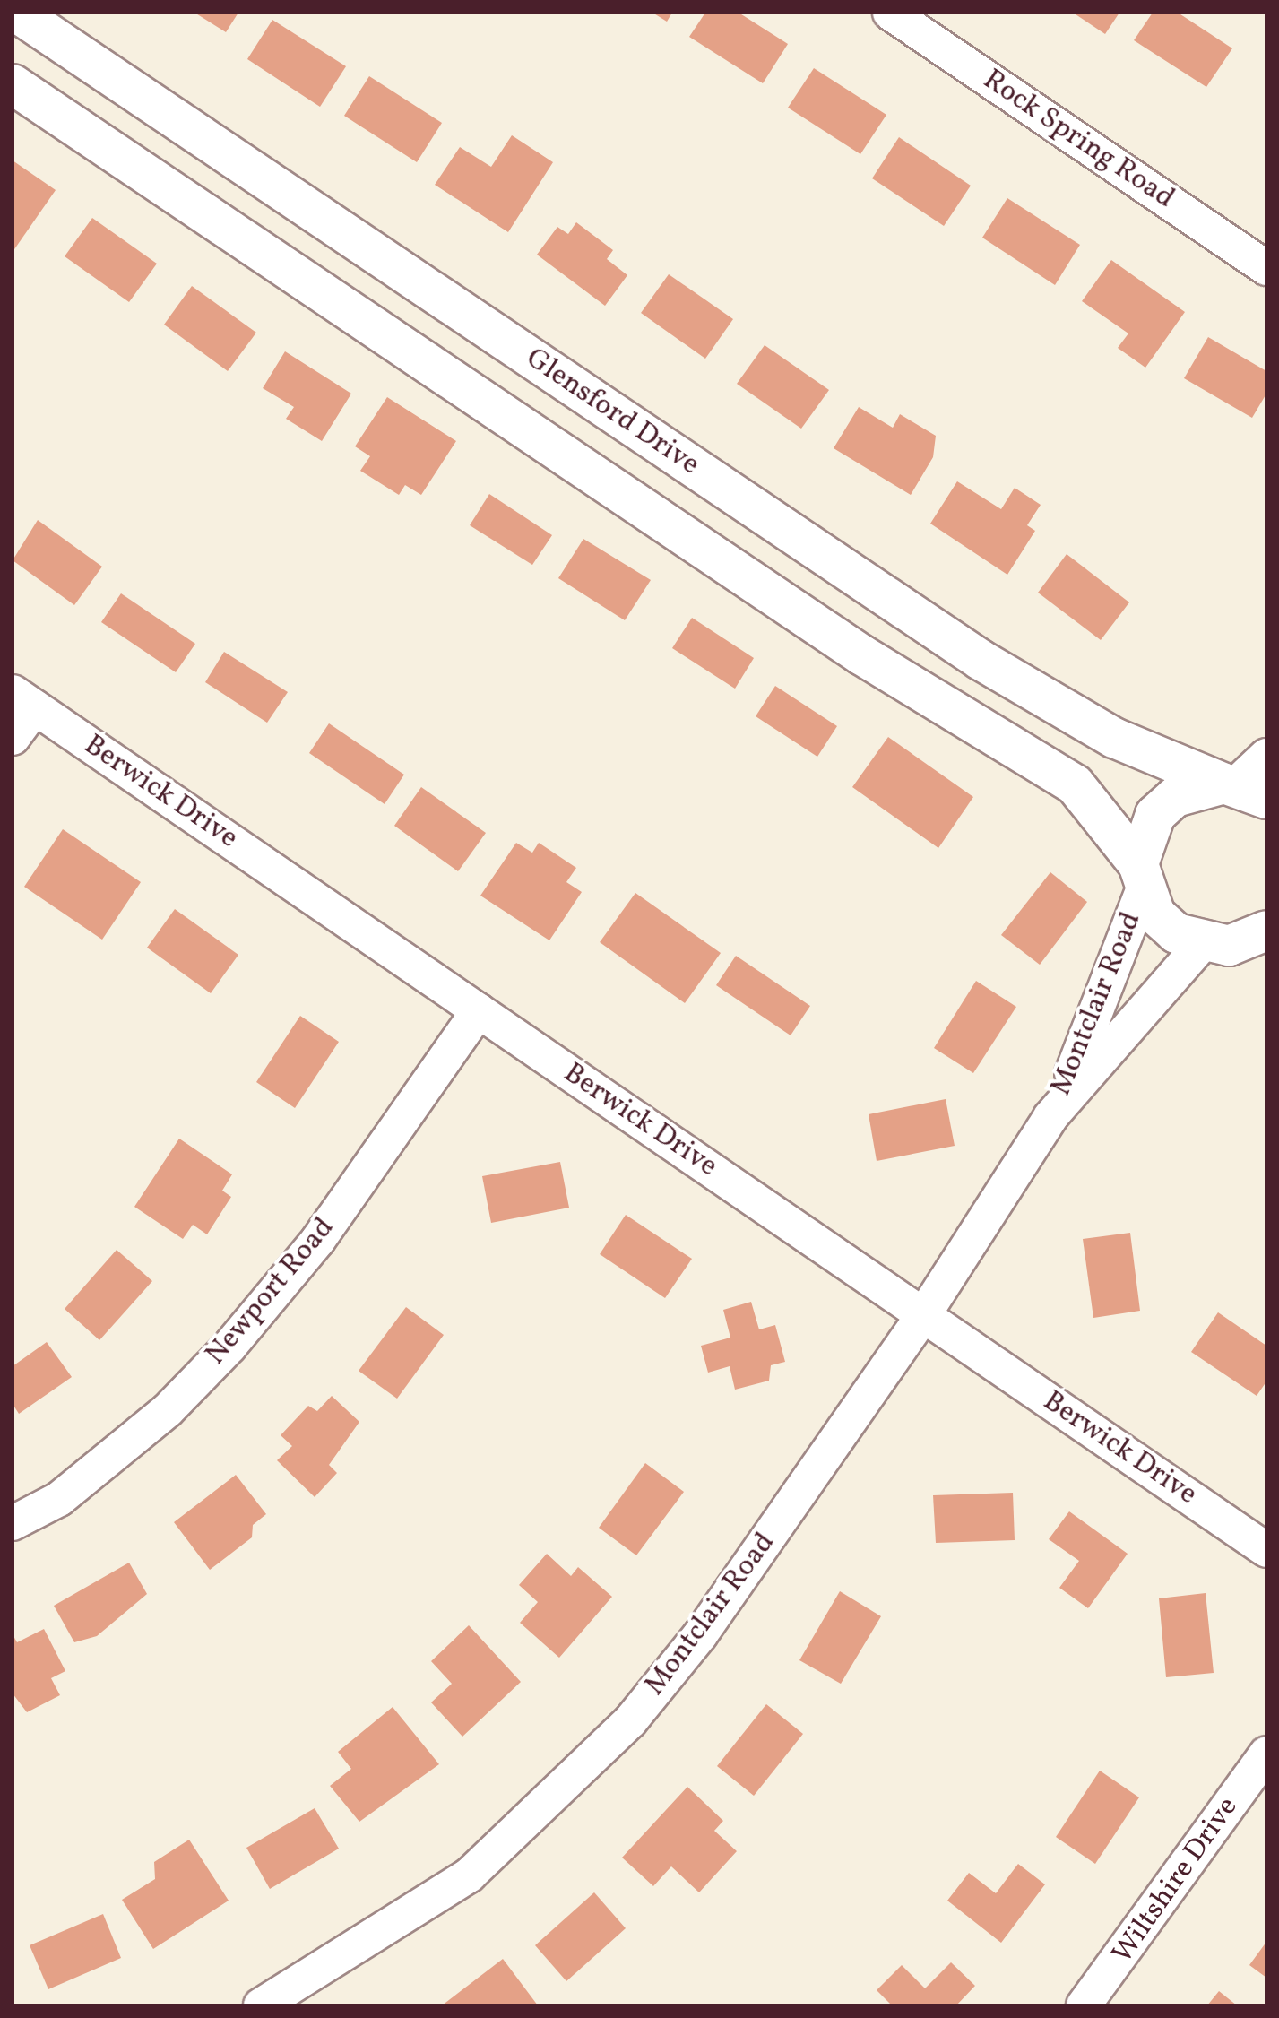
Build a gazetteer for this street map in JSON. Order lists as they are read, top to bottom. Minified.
{"streets":{"main road":["Glensford Drive"],"street":["Rock Spring Road","Berwick Drive","Montclair Road","Newport Road","Wiltshire Drive"]},"crossings":[["Berwick Drive","Montclair Road"],["Berwick Drive","Newport Road"]]}
